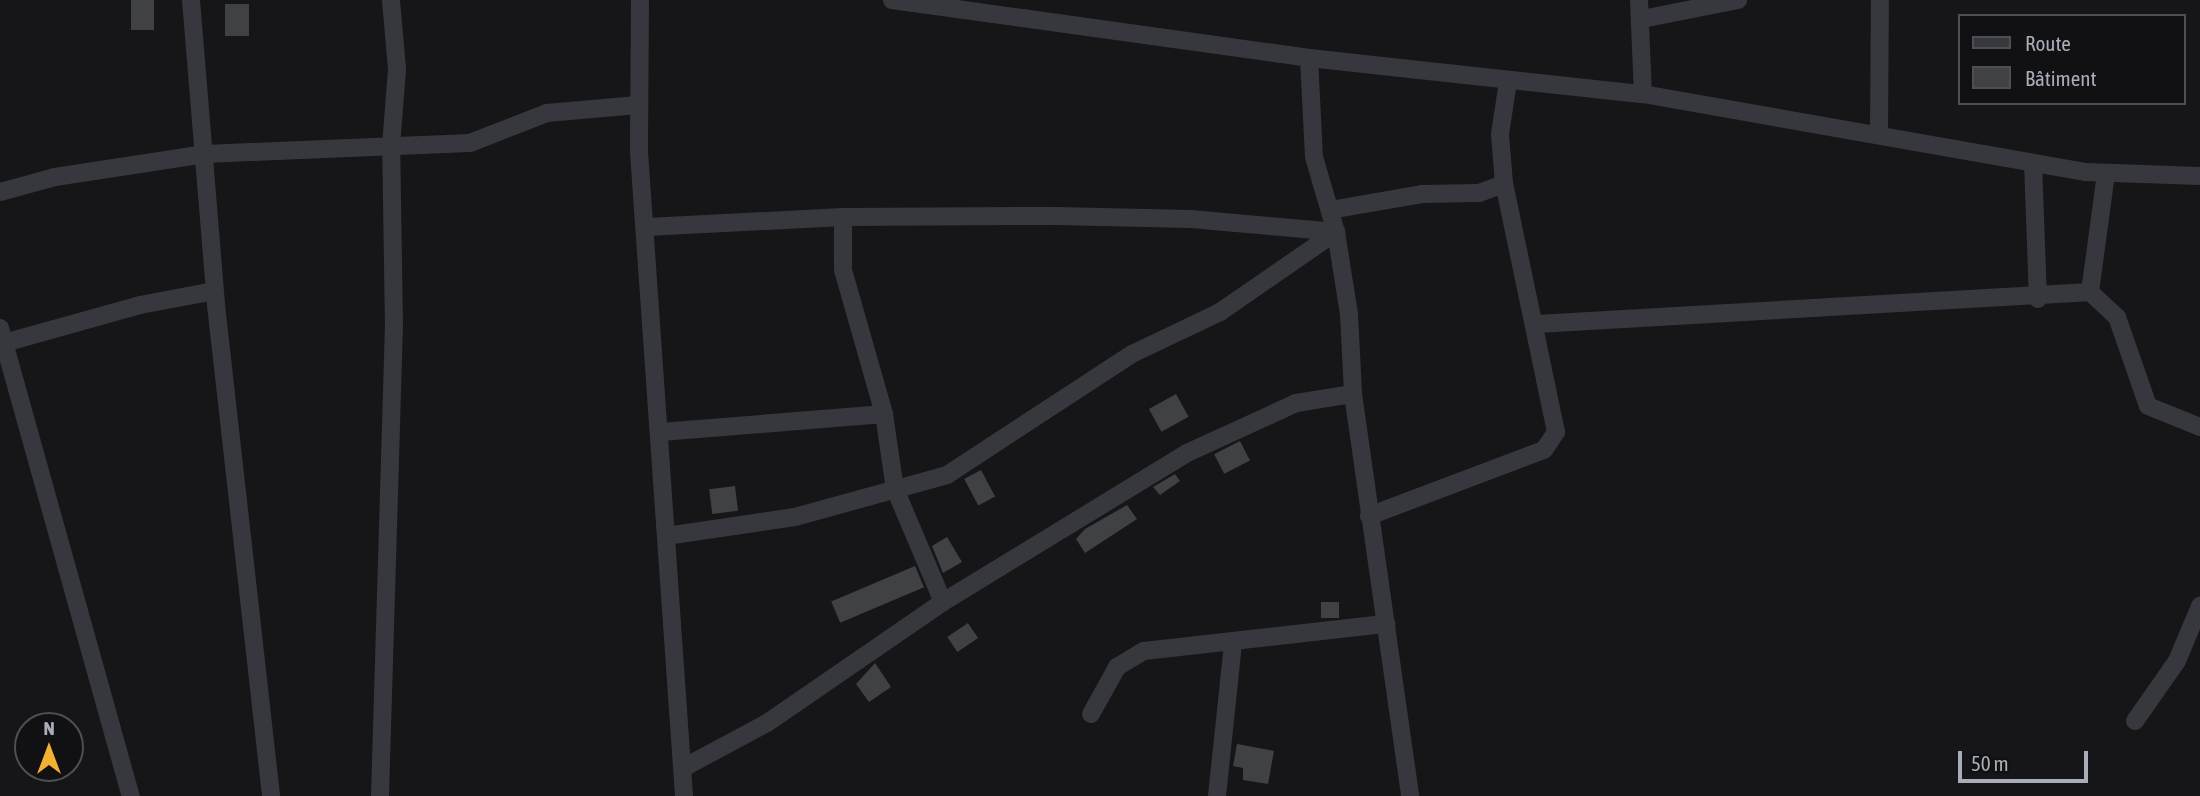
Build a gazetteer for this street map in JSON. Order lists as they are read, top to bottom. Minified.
{"legend":["Route","Bâtiment"],"scale_bar":"50 m","north":"top"}
